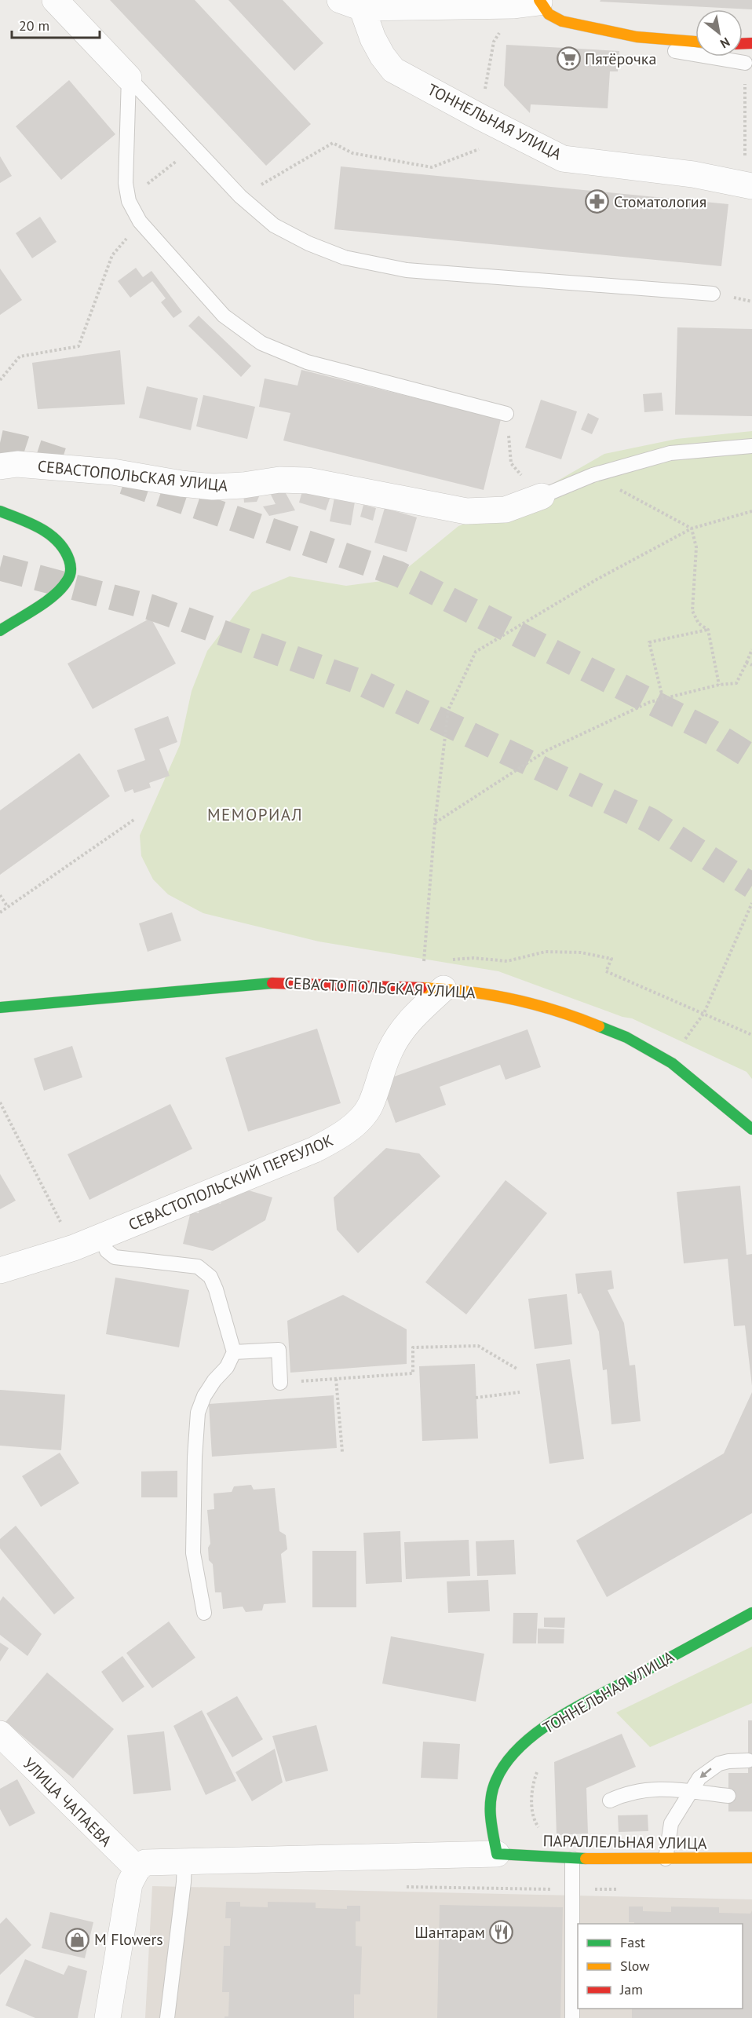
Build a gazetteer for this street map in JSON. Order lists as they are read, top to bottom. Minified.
{"streets":{"street":["ТОННЕЛЬНАЯ УЛИЦА","СЕВАСТОПОЛЬСКАЯ УЛИЦА","СЕВАСТОПОЛЬСКИЙ ПЕРЕУЛОК","УЛИЦА ЧАПАЕВА","ПАРАЛЛЕЛЬНАЯ УЛИЦА"]},"crossings":[["ТОННЕЛЬНАЯ УЛИЦА","ПАРАЛЛЕЛЬНАЯ УЛИЦА"],["СЕВАСТОПОЛЬСКАЯ УЛИЦА","СЕВАСТОПОЛЬСКИЙ ПЕРЕУЛОК"]],"districts":["МЕМОРИАЛ"],"places":{"supermarket":["Пятёрочка"],"pharmacy":["Стоматология"],"restaurant":["Шантарам"],"shop":["M Flowers"]},"legend":["Fast","Slow","Jam"],"scale_bar":"20 m","north":"bottom right"}
